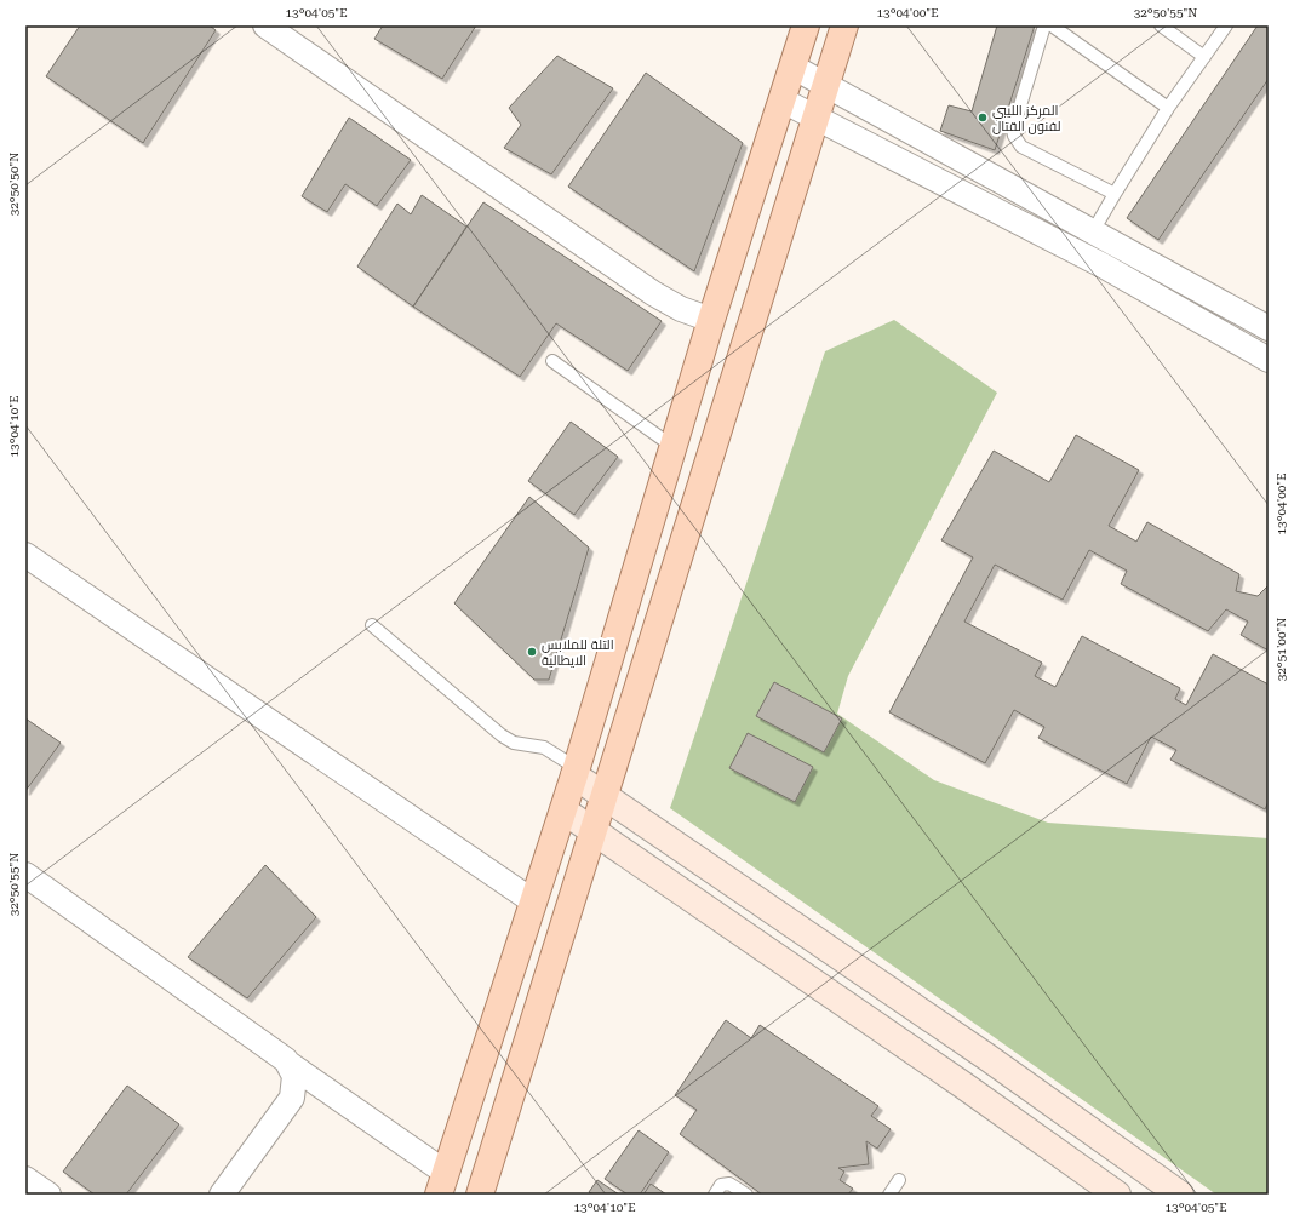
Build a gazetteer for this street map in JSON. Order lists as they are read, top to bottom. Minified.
{"places":["المركز الليبي لفنون القتال","التلة للملابس الايطالية"],"coordinates":["13°04'05\"E","13°04'00\"E","32°50'55\"N","32°50'50\"N","13°04'10\"E","32°51'00\"N"]}
